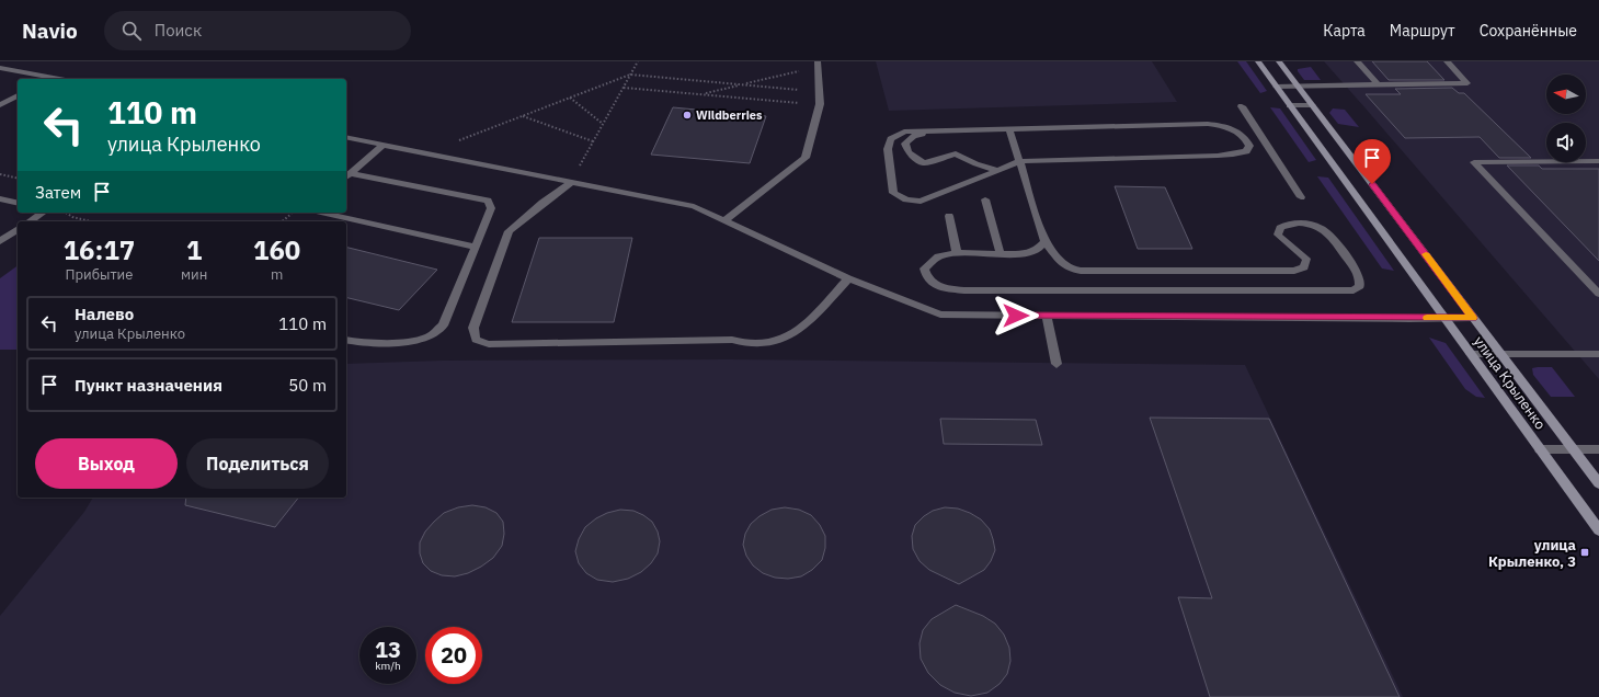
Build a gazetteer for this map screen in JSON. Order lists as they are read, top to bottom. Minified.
{"streets":{"street":["улица Крыленко"]},"places":{"other":["Wildberries"],"transit":["улица Крыленко, 3"]},"north":"left","page":{"header":"Navio","search":"Поиск","nav":["Карта","Маршрут","Сохранённые"],"turn":["110 m","улица Крыленко"],"then":"Затем","eta":["16:17","Прибытие","1","мин","160","m"],"list":[{"name":"Налево","note":"улица Крыленко","value":"110 m"},{"name":"Пункт назначения","value":"50 m"}],"buttons":["Выход","Поделиться"],"speed":"13 km/h","limit":"20"}}
